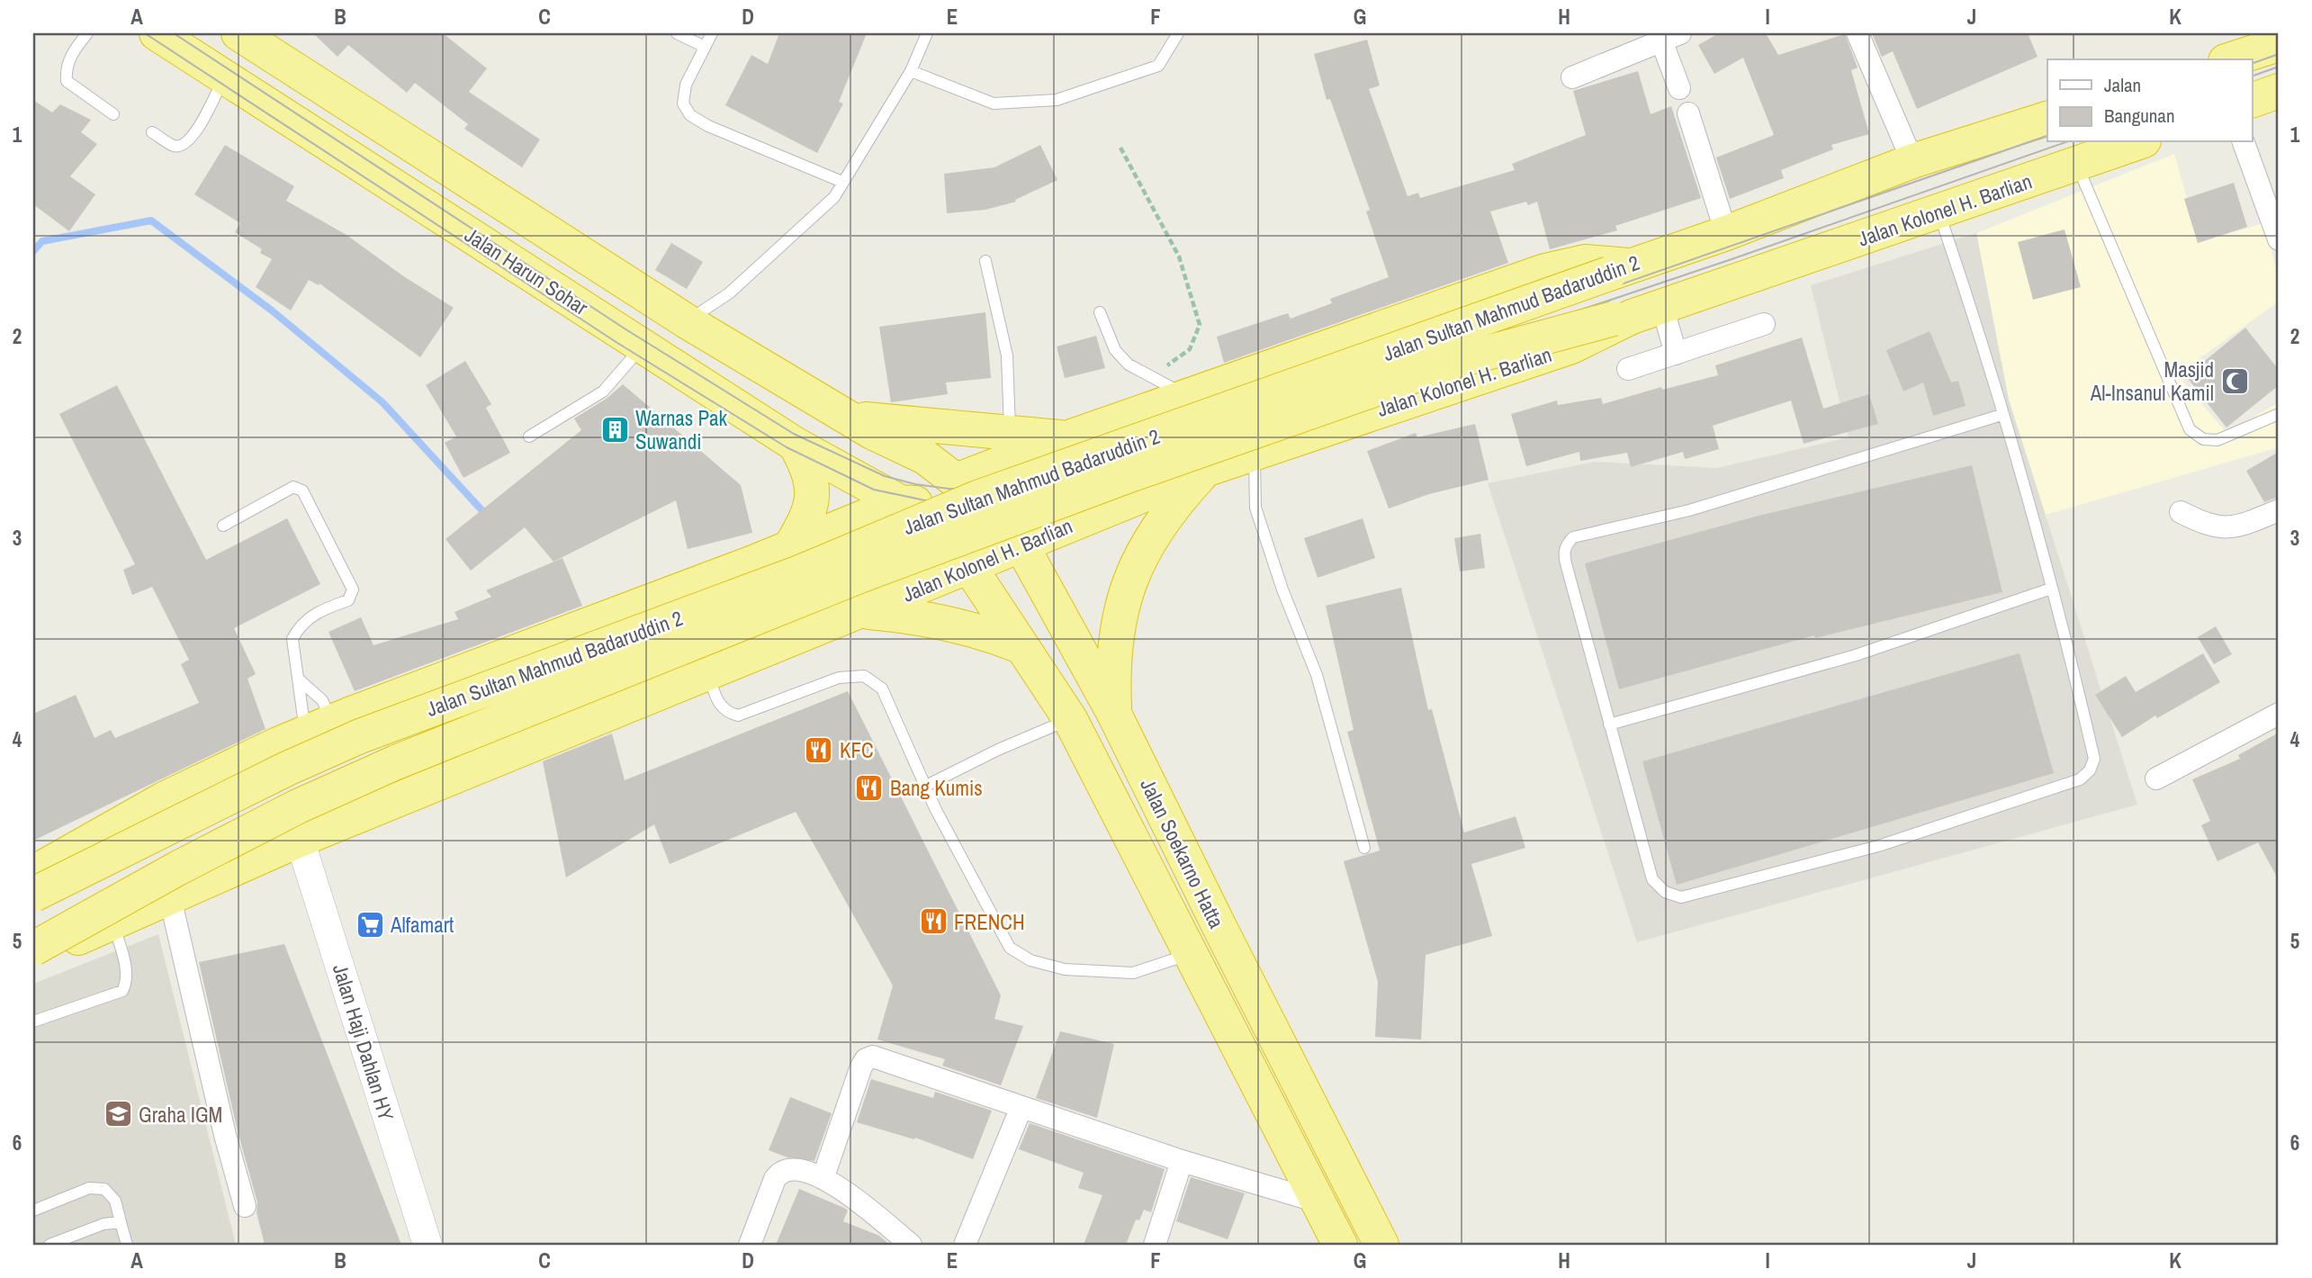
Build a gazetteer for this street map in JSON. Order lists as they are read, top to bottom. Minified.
{"streets":{"highway":["Jalan Kolonel H. Barlian","Jalan Harun Sohar","Jalan Sultan Mahmud Badaruddin 2","Jalan Soekarno Hatta"],"street":["Jalan Haji Dahlan HY"]},"crossings":[["Jalan Kolonel H. Barlian","Jalan Sultan Mahmud Badaruddin 2"],["Jalan Kolonel H. Barlian","Jalan Soekarno Hatta"],["Jalan Kolonel H. Barlian","Jalan Haji Dahlan HY"],["Jalan Harun Sohar","Jalan Soekarno Hatta"]],"places":{"mosque":["Masjid Al-Insanul Kamil"],"building":["Warnas Pak Suwandi"],"restaurant":["KFC","Bang Kumis","FRENCH"],"supermarket":["Alfamart"],"school or university":["Graha IGM"]},"legend":["Jalan","Bangunan"],"grid":{"columns":["A","B","C","D","E","F","G","H","I","J","K"],"rows":["1","2","3","4","5","6"]}}
